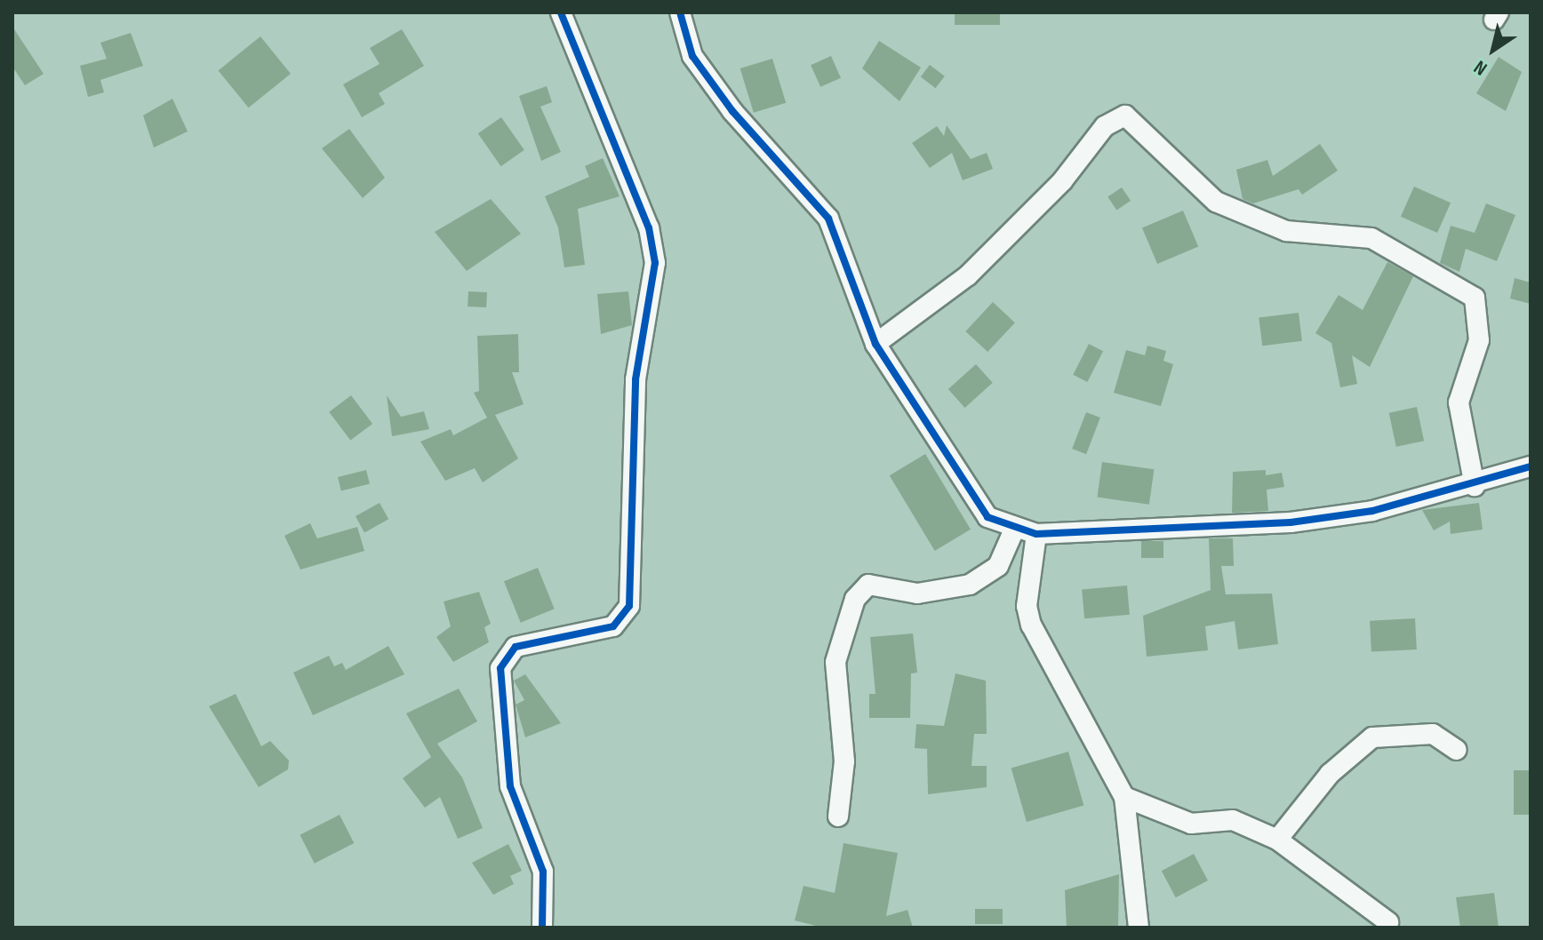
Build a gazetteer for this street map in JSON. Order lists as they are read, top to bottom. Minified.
{"north":"bottom left"}
